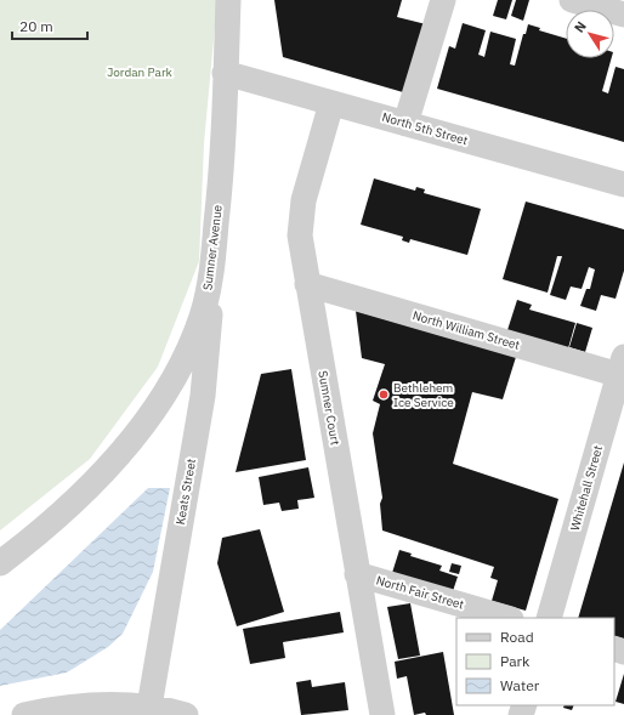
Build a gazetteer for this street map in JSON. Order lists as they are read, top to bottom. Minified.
{"streets":{"street":["North 5th Street","Sumner Avenue","North William Street","Sumner Court","Whitehall Street","Keats Street","North Fair Street"]},"crossings":[["North 5th Street","Sumner Avenue"],["North 5th Street","Sumner Court"],["Sumner Avenue","Keats Street"],["North William Street","Sumner Court"],["North William Street","Whitehall Street"],["Sumner Court","North Fair Street"]],"parks":["Jordan Park"],"places":["Bethlehem Ice Service"],"legend":["Road","Park","Water"],"scale_bar":"20 m","north":"top left"}
